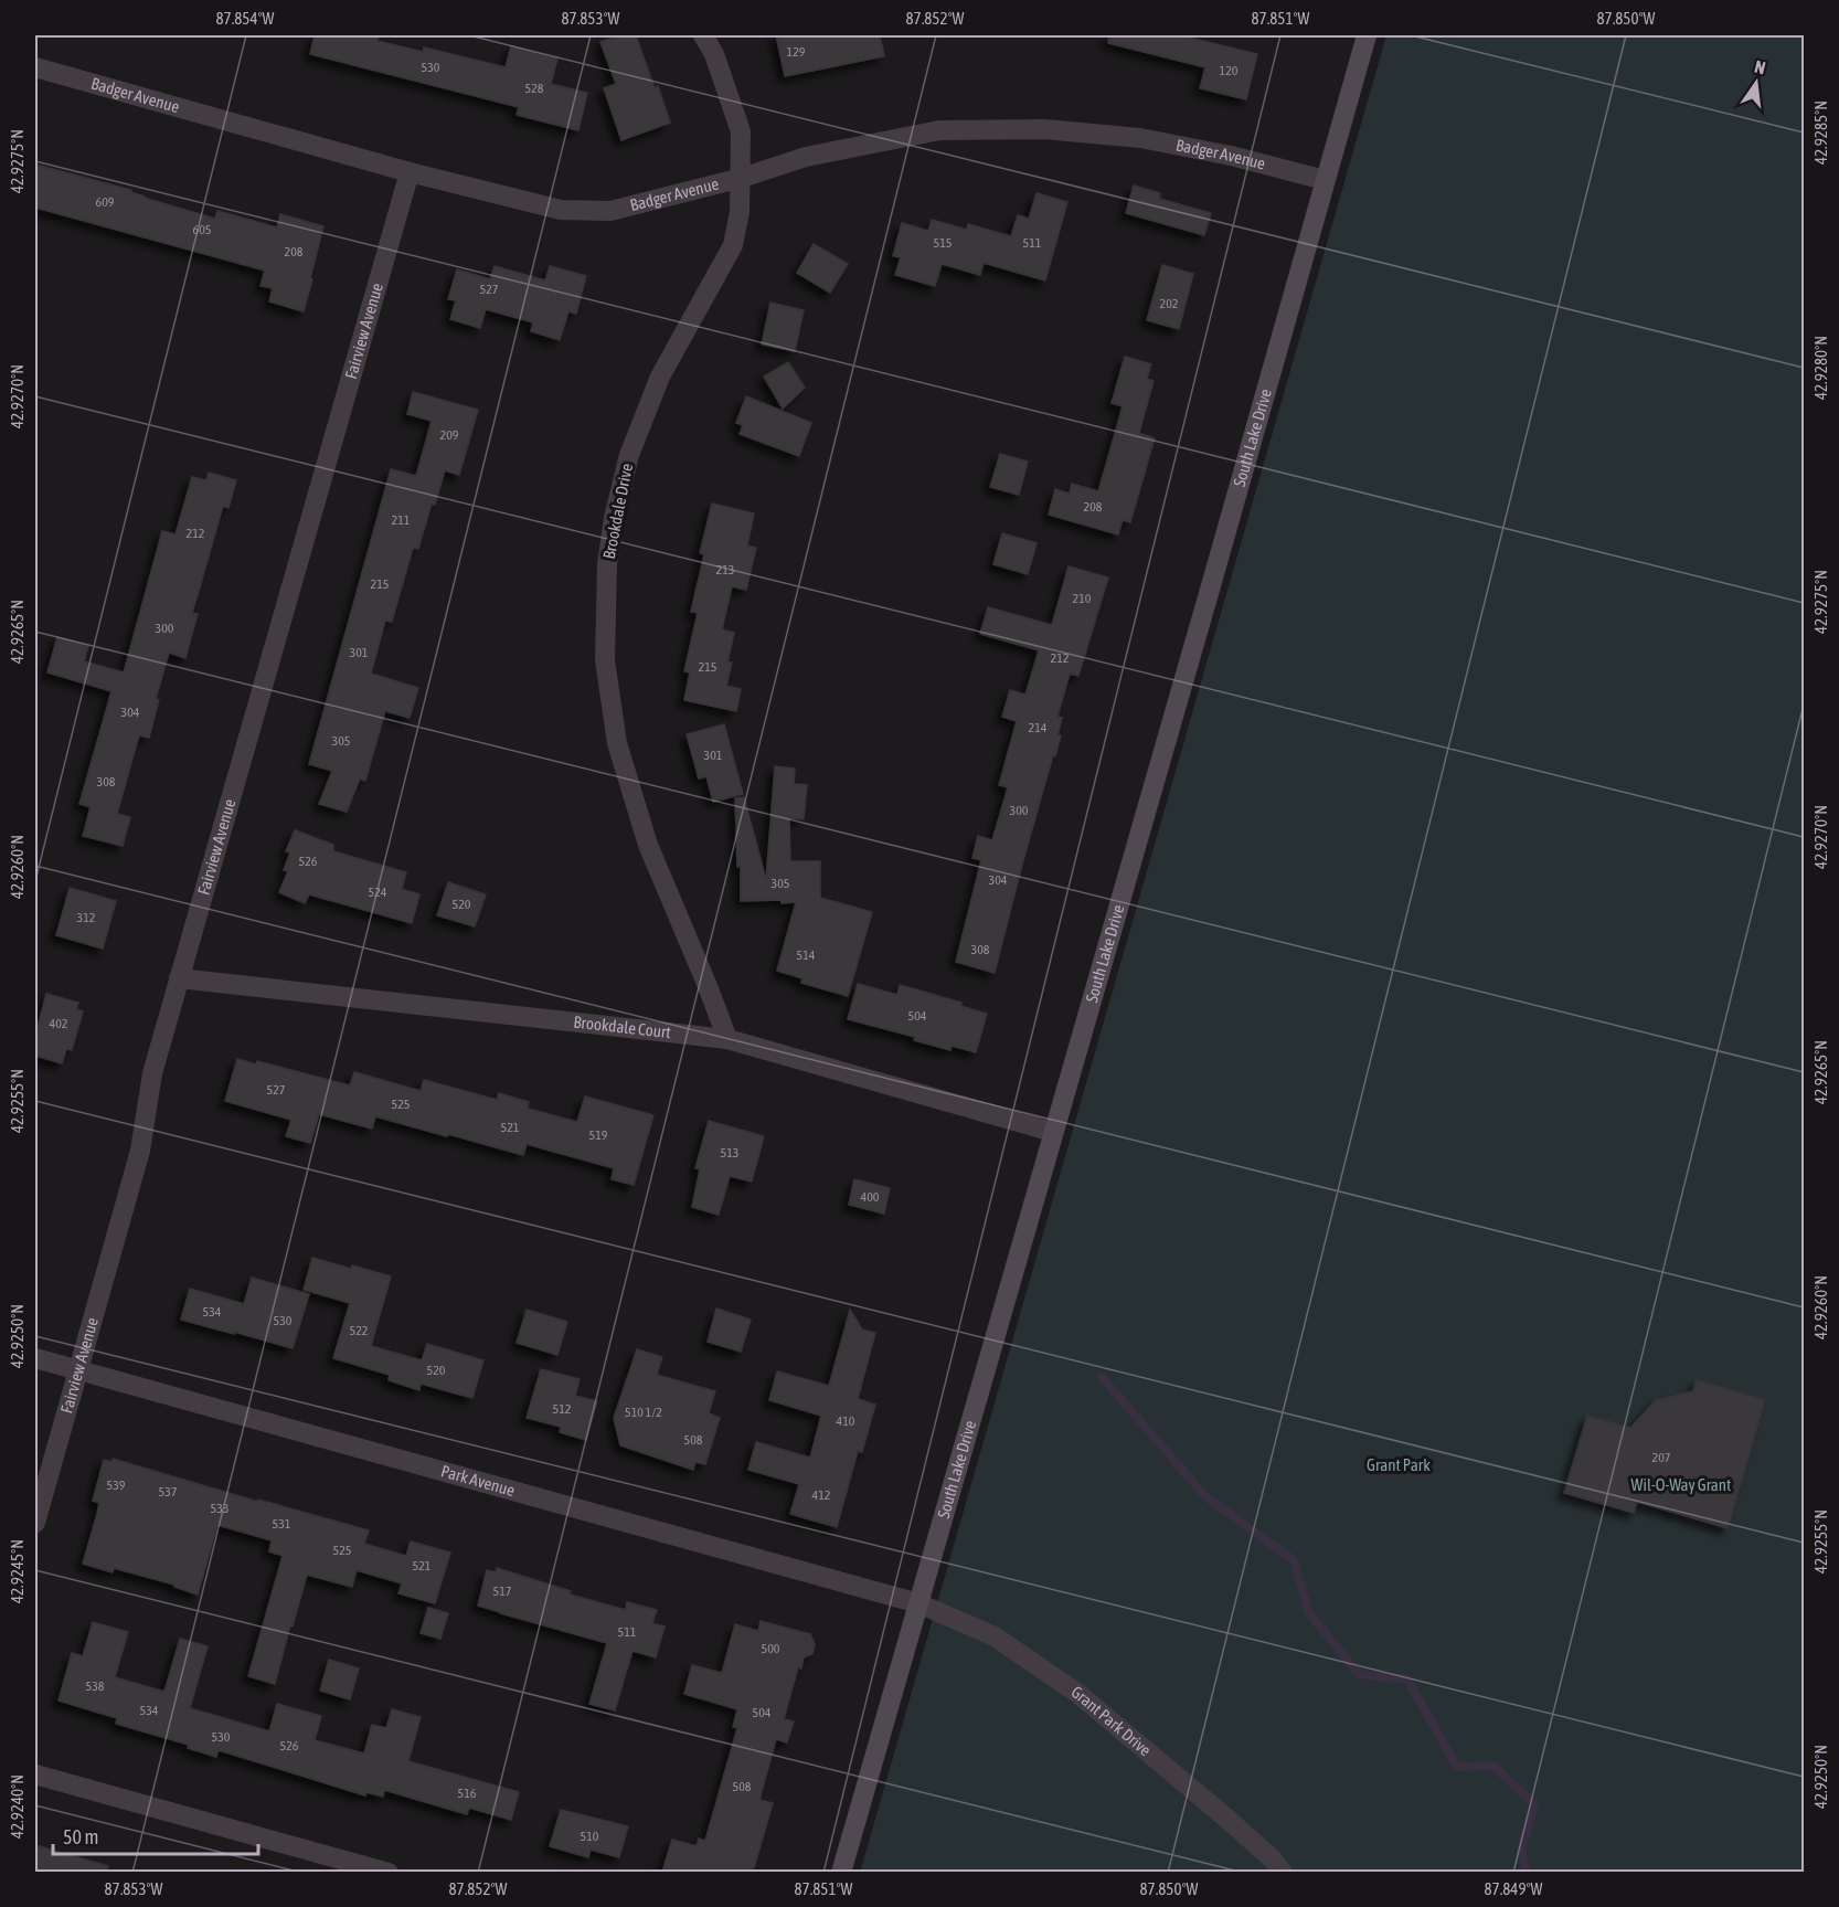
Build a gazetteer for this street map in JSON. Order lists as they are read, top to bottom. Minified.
{"streets":{"street":["Badger Avenue","Fairview Avenue","South Lake Drive","Brookdale Drive","Brookdale Court","Park Avenue","Grant Park Drive"]},"crossings":[["Badger Avenue","Fairview Avenue"],["Badger Avenue","South Lake Drive"],["Badger Avenue","Brookdale Drive"],["Fairview Avenue","Brookdale Court"],["Fairview Avenue","Park Avenue"],["South Lake Drive","Brookdale Court"],["South Lake Drive","Park Avenue"],["South Lake Drive","Grant Park Drive"],["Brookdale Drive","Brookdale Court"],["Park Avenue","Grant Park Drive"]],"parks":["Grant Park","Wil-O-Way Grant"],"house_numbers":["129","530","120","528","609","605","515","511","208","527","202","209","208","211","212","213","215","210","300","301","212","215","304","214","305","301","308","300","526","304","305","524","520","312","308","514","504","402","527","525","521","519","513","400","534","530","522","520","512","510 1/2","410","508","207","539","537","412","533","531","525","521","517","511","500","538","534","504","530","526","508","516","510"],"scale_bar":"50 m","north":"top","coordinates":["87.854°W","87.853°W","87.852°W","87.851°W","87.850°W","42.9285°N","42.9275°N","42.9280°N","42.9270°N","42.9265°N","42.9260°N","42.9255°N","42.9250°N","42.9245°N","42.9240°N","87.849°W"]}
